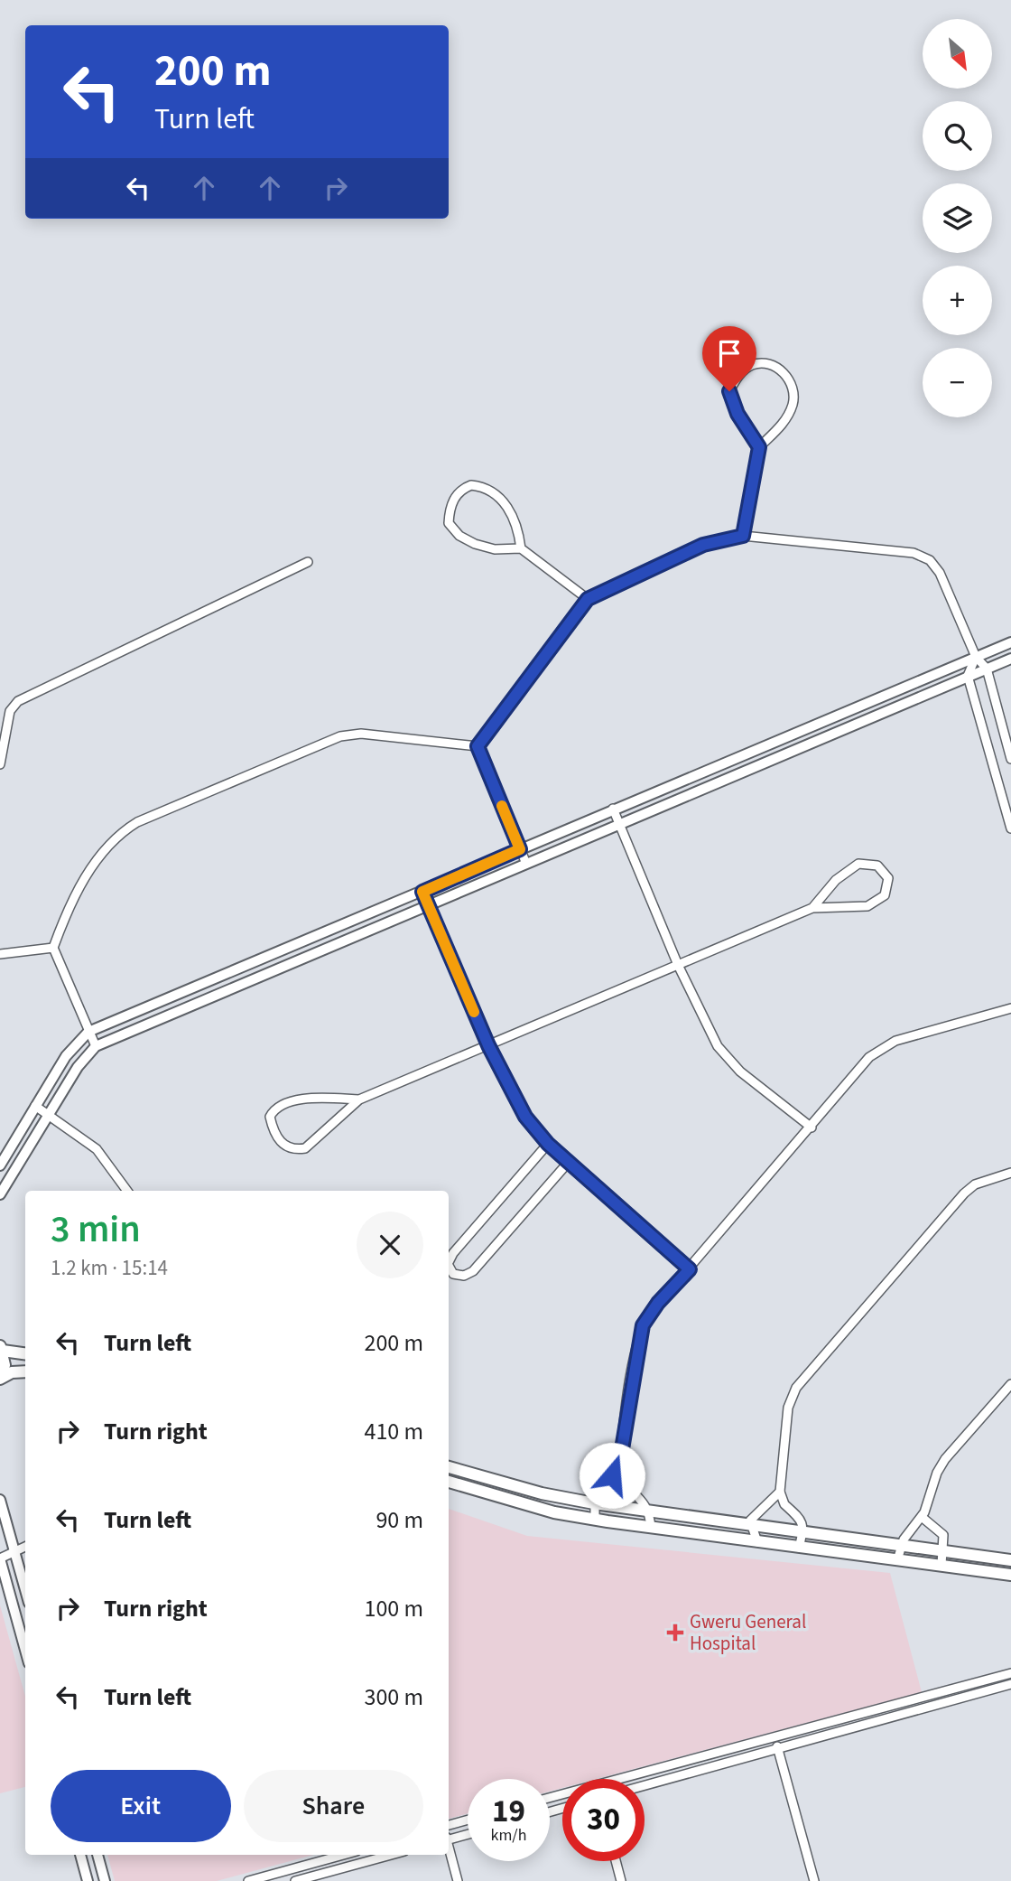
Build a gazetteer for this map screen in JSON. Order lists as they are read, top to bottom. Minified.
{"places":{"health":["Gweru General Hospital"]},"north":"bottom right","page":{"map_buttons":["+","−"],"turn":["200 m","Turn left"],"heading":["3 min","1.2 km · 15:14"],"list":[{"name":"Turn left","value":"200 m"},{"name":"Turn right","value":"410 m"},{"name":"Turn left","value":"90 m"},{"name":"Turn right","value":"100 m"},{"name":"Turn left","value":"300 m"}],"buttons":["Exit","Share"],"speed":"19 km/h","limit":"30"}}
